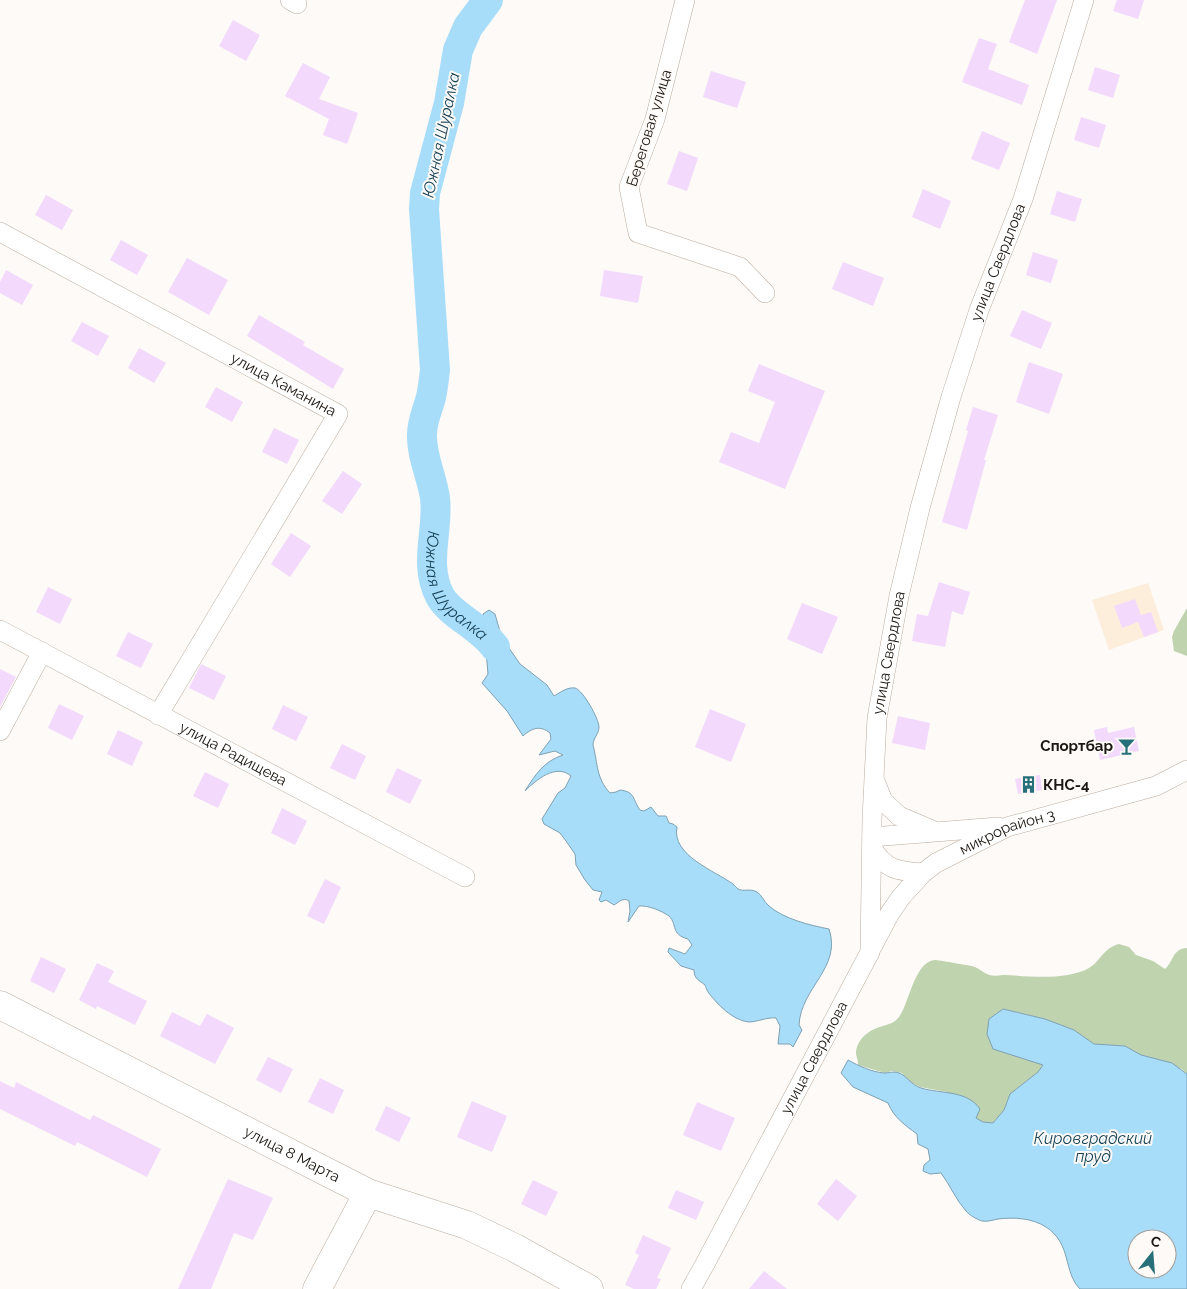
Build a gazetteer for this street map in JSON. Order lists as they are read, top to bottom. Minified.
{"streets":{"street":["Береговая улица","улица Свердлова","улица Каманина","улица Радищева","микрорайон 3","улица 8 Марта"]},"crossings":[["улица Свердлова","микрорайон 3"],["улица Каманина","улица Радищева"]],"water":["Южная Шуралка","Кировградский пруд"],"places":{"bar":["Спортбар"],"building":["КНС-4"]},"north":"top"}
